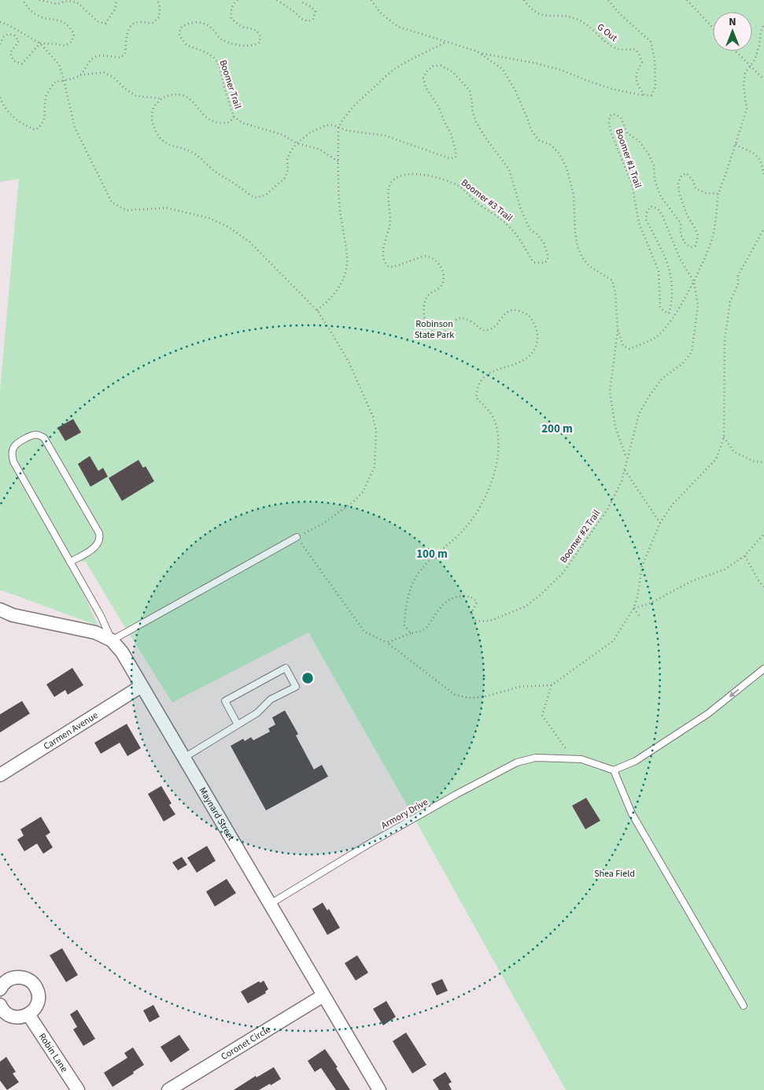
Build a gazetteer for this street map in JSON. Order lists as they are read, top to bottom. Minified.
{"streets":{"street":["Carmen Avenue","Maynard Street","Coronet Circle","Robin Lane"],"lane":["Armory Drive"],"path":["G Out","Boomer Trail","Boomer #1 Trail","Boomer #3 Trail","Boomer #2 Trail"]},"crossings":[["Boomer #1 Trail","Boomer #2 Trail"],["Boomer #3 Trail","Boomer #2 Trail"],["Carmen Avenue","Maynard Street"],["Armory Drive","Maynard Street"],["Maynard Street","Coronet Circle"]],"parks":["Robinson State Park","Shea Field"],"north":"top","rings":["200 m","100 m"]}
